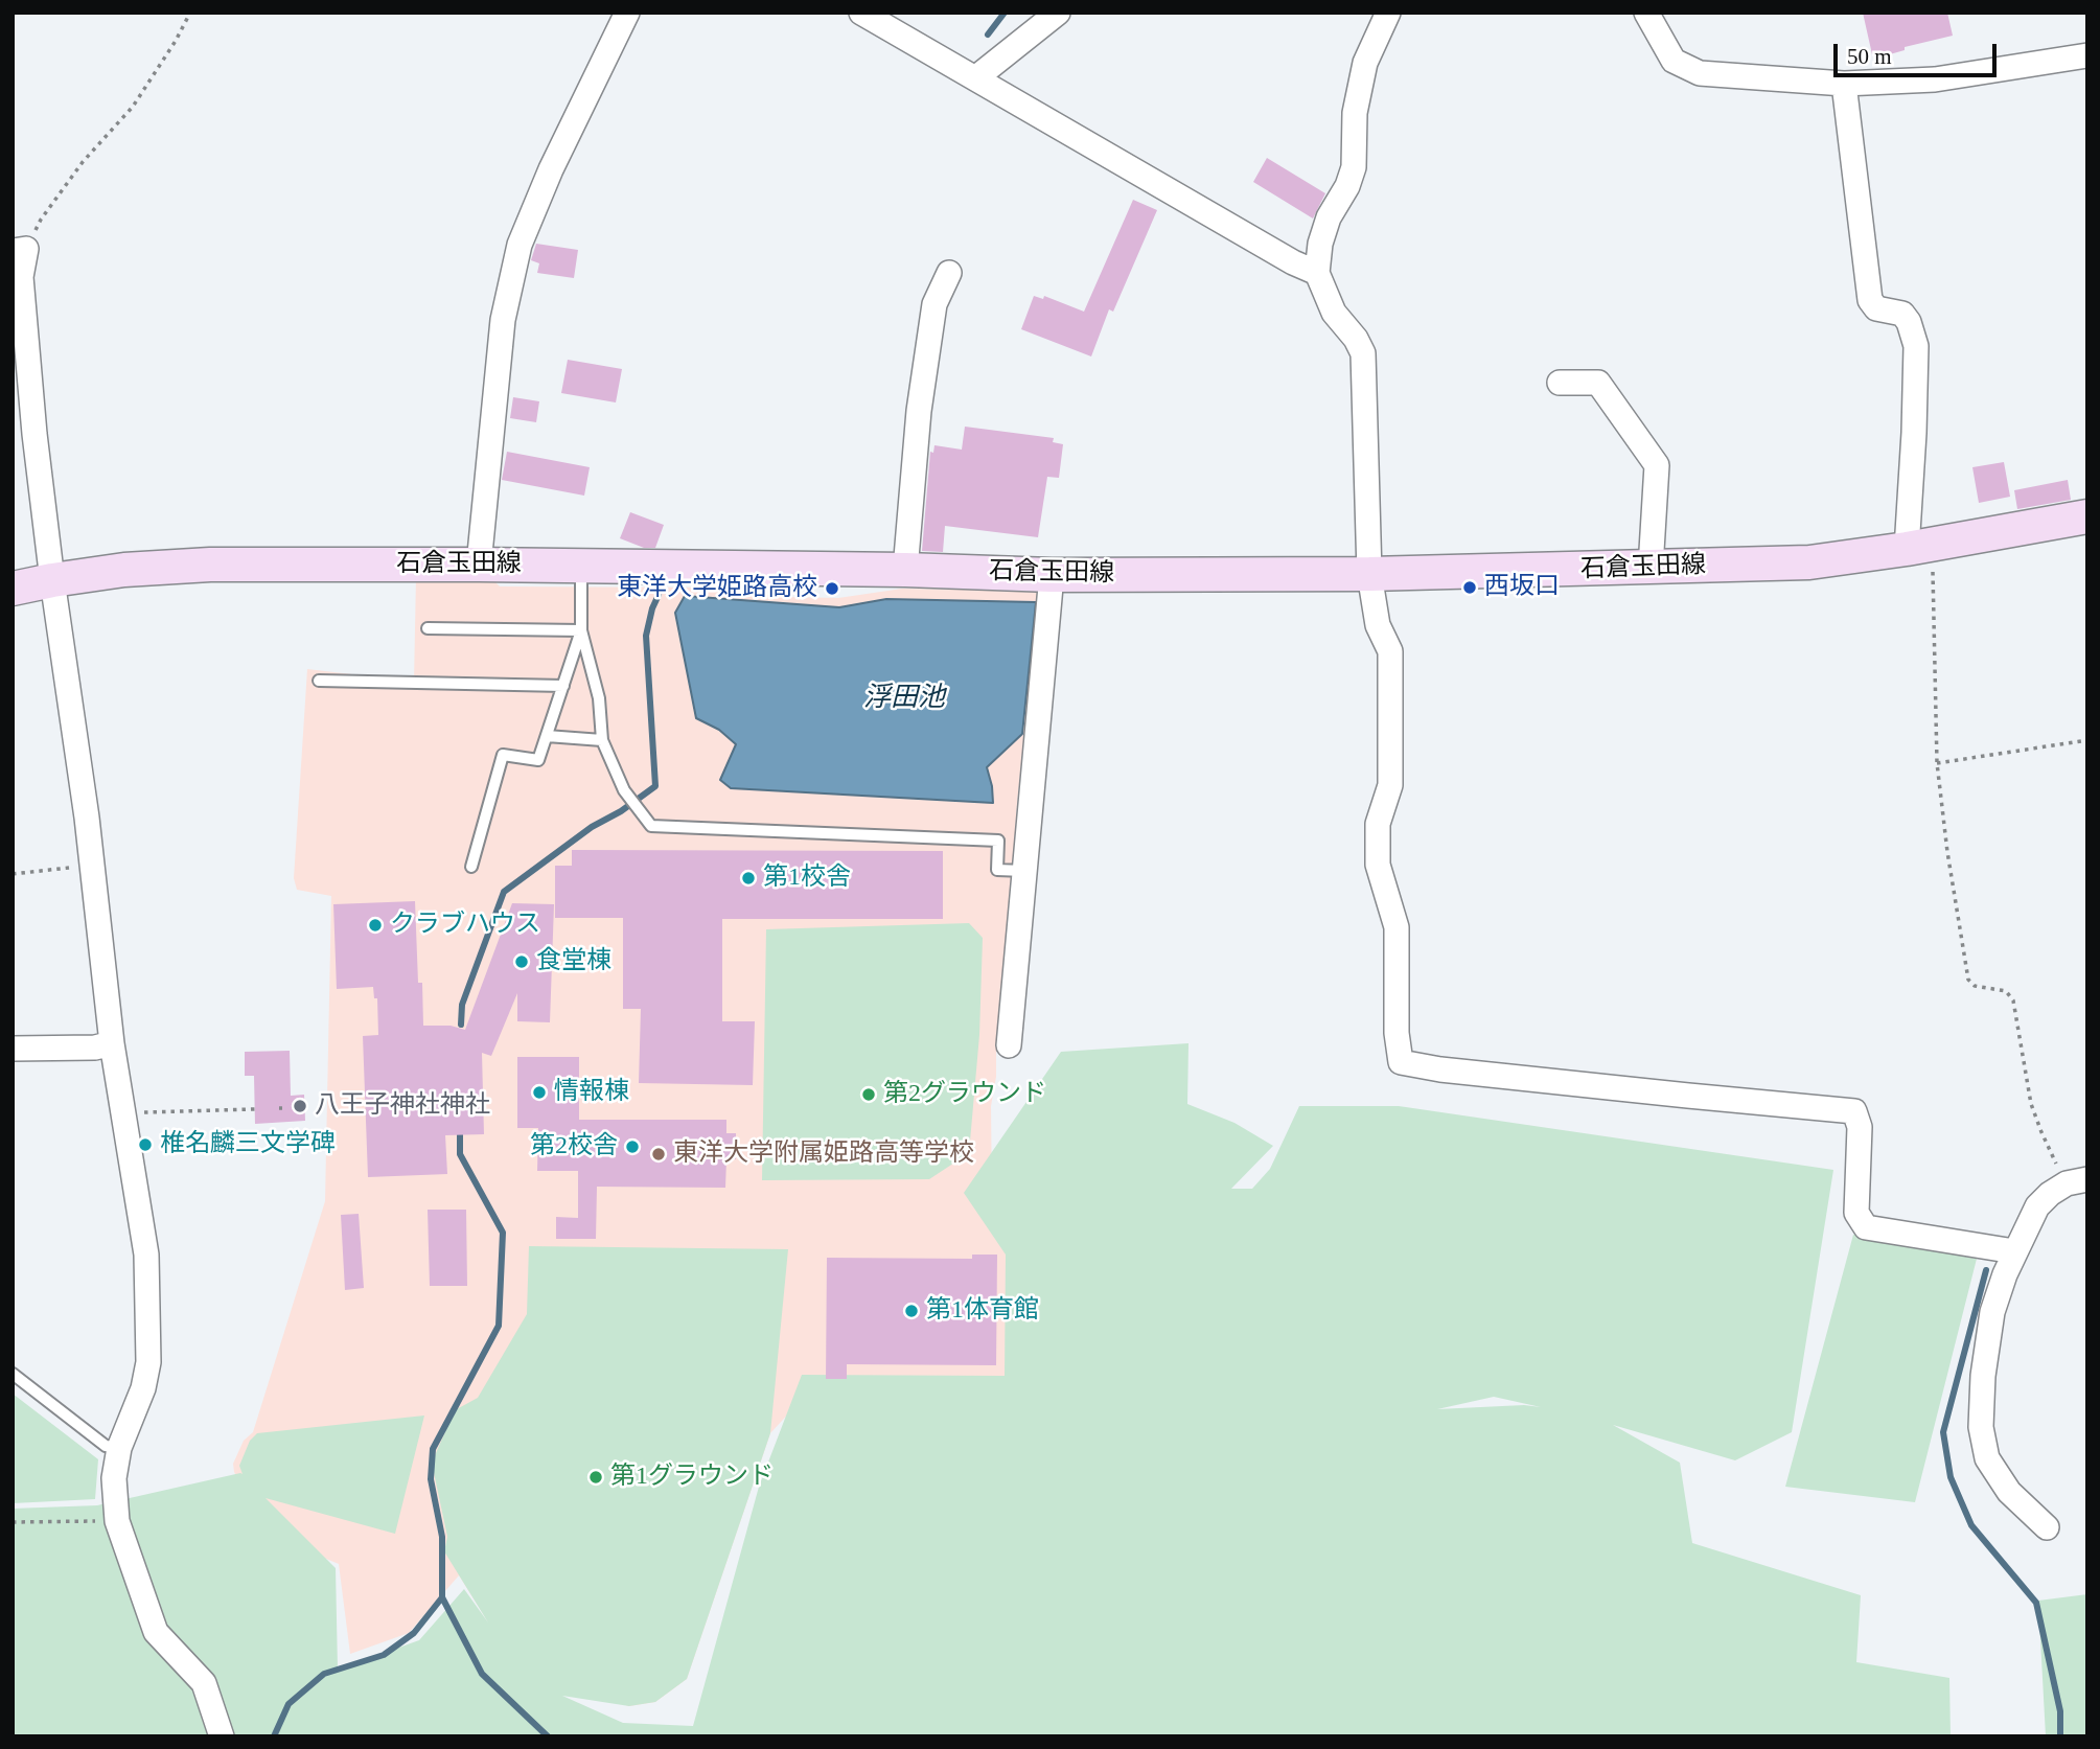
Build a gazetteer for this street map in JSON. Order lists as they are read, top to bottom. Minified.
{"streets":{"main road":["石倉玉田線"]},"water":["浮田池"],"places":["西坂口","東洋大学姫路高校","第1校舎","クラブハウス","食堂棟","情報棟","第2グラウンド","八王子神社神社","椎名麟三文学碑","第2校舎","東洋大学附属姫路高等学校","第1体育館","第1グラウンド"],"scale_bar":"50 m"}
